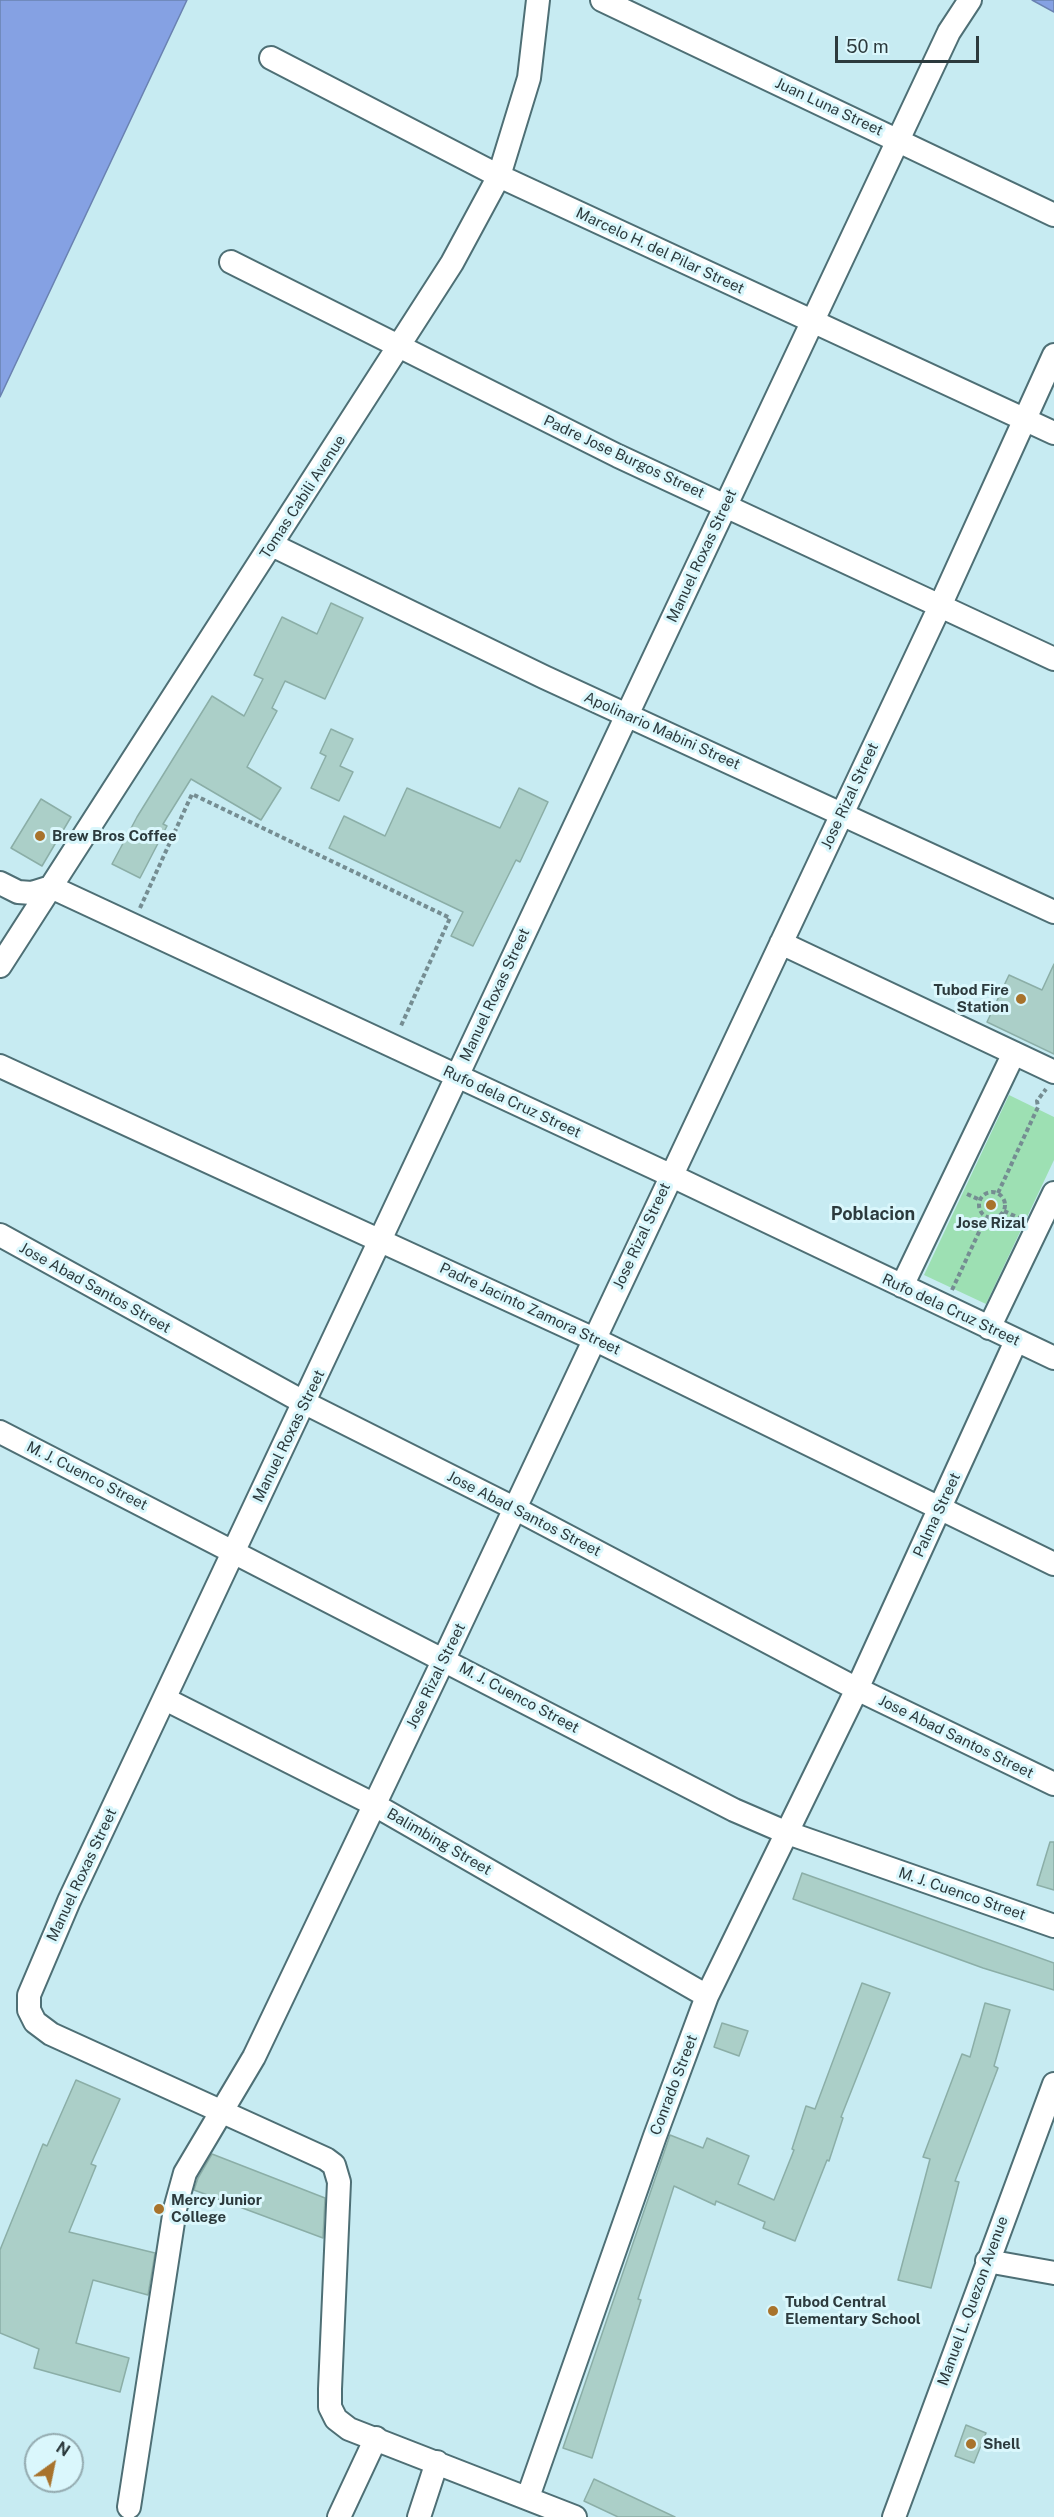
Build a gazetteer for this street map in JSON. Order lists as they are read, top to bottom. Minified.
{"streets":{"street":["Juan Luna Street","Marcelo H. del Pilar Street","Padre Jose Burgos Street","Tomas Cabili Avenue","Manuel Roxas Street","Apolinario Mabini Street","Jose Rizal Street","Rufo dela Cruz Street","Jose Abad Santos Street","Padre Jacinto Zamora Street","M. J. Cuenco Street","Palma Street","Balimbing Street","Conrado Street","Manuel L. Quezon Avenue"]},"crossings":[["Juan Luna Street","Manuel Roxas Street"],["Marcelo H. del Pilar Street","Tomas Cabili Avenue"],["Marcelo H. del Pilar Street","Manuel Roxas Street"],["Marcelo H. del Pilar Street","Jose Rizal Street"],["Padre Jose Burgos Street","Tomas Cabili Avenue"],["Padre Jose Burgos Street","Manuel Roxas Street"],["Padre Jose Burgos Street","Jose Rizal Street"],["Tomas Cabili Avenue","Apolinario Mabini Street"],["Tomas Cabili Avenue","Rufo dela Cruz Street"],["Manuel Roxas Street","Apolinario Mabini Street"],["Manuel Roxas Street","Jose Rizal Street"],["Manuel Roxas Street","Rufo dela Cruz Street"],["Manuel Roxas Street","Jose Abad Santos Street"],["Manuel Roxas Street","Padre Jacinto Zamora Street"],["Manuel Roxas Street","M. J. Cuenco Street"],["Manuel Roxas Street","Balimbing Street"],["Apolinario Mabini Street","Jose Rizal Street"],["Jose Rizal Street","Rufo dela Cruz Street"],["Jose Rizal Street","Jose Abad Santos Street"],["Jose Rizal Street","Padre Jacinto Zamora Street"],["Jose Rizal Street","M. J. Cuenco Street"],["Jose Rizal Street","Balimbing Street"],["Rufo dela Cruz Street","Palma Street"],["Jose Abad Santos Street","Palma Street"],["Jose Abad Santos Street","Conrado Street"],["Padre Jacinto Zamora Street","Palma Street"],["M. J. Cuenco Street","Conrado Street"],["Palma Street","Conrado Street"],["Balimbing Street","Conrado Street"]],"districts":["Poblacion"],"places":["Brew Bros Coffee","Tubod Fire Station","Jose Rizal","Mercy Junior College","Tubod Central Elementary School","Shell"],"scale_bar":"50 m","north":"top right"}
